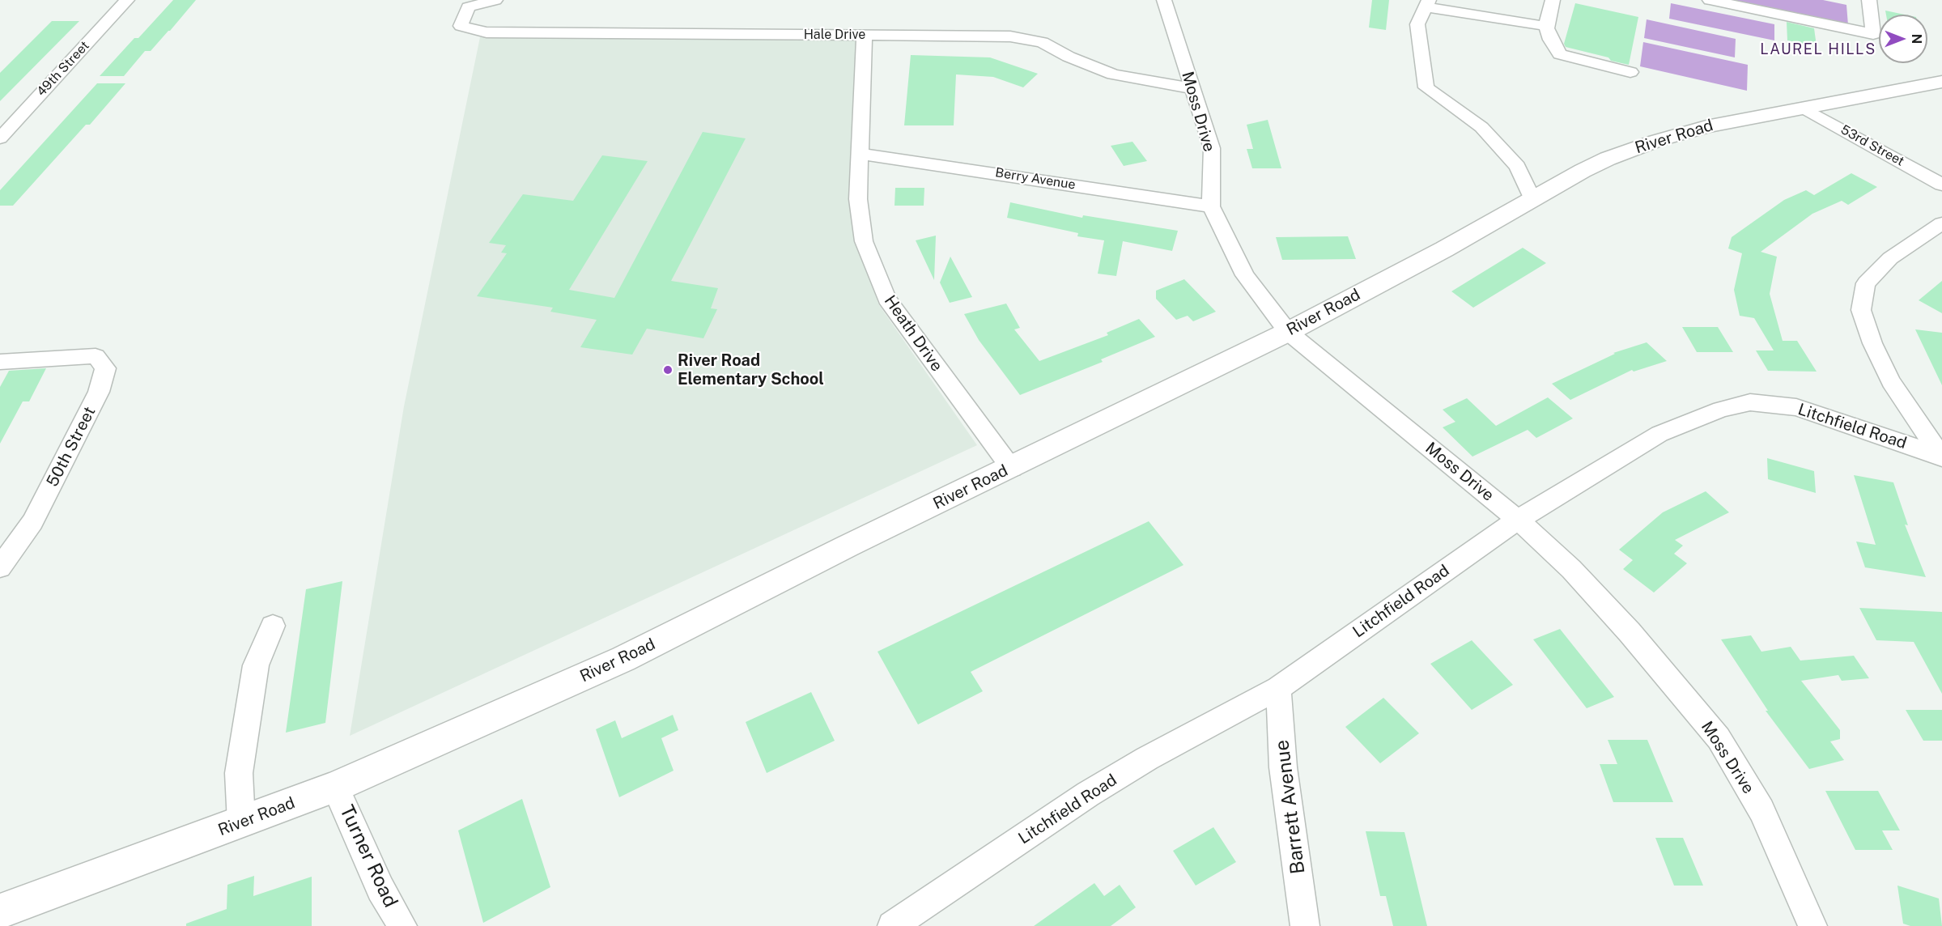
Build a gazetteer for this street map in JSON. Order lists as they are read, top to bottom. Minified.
{"streets":{"main road":["River Road"],"street":["Hale Drive","49th Street","Moss Drive","53rd Street","Berry Avenue","Heath Drive","Litchfield Road","50th Street","Barrett Avenue","Turner Road"]},"crossings":[["Hale Drive","Moss Drive"],["Hale Drive","Heath Drive"],["Moss Drive","River Road"],["Moss Drive","Berry Avenue"],["Moss Drive","Litchfield Road"],["River Road","53rd Street"],["River Road","Heath Drive"],["River Road","Turner Road"],["Berry Avenue","Heath Drive"],["Litchfield Road","Barrett Avenue"]],"districts":["LAUREL HILLS"],"places":["River Road Elementary School"],"north":"right"}
